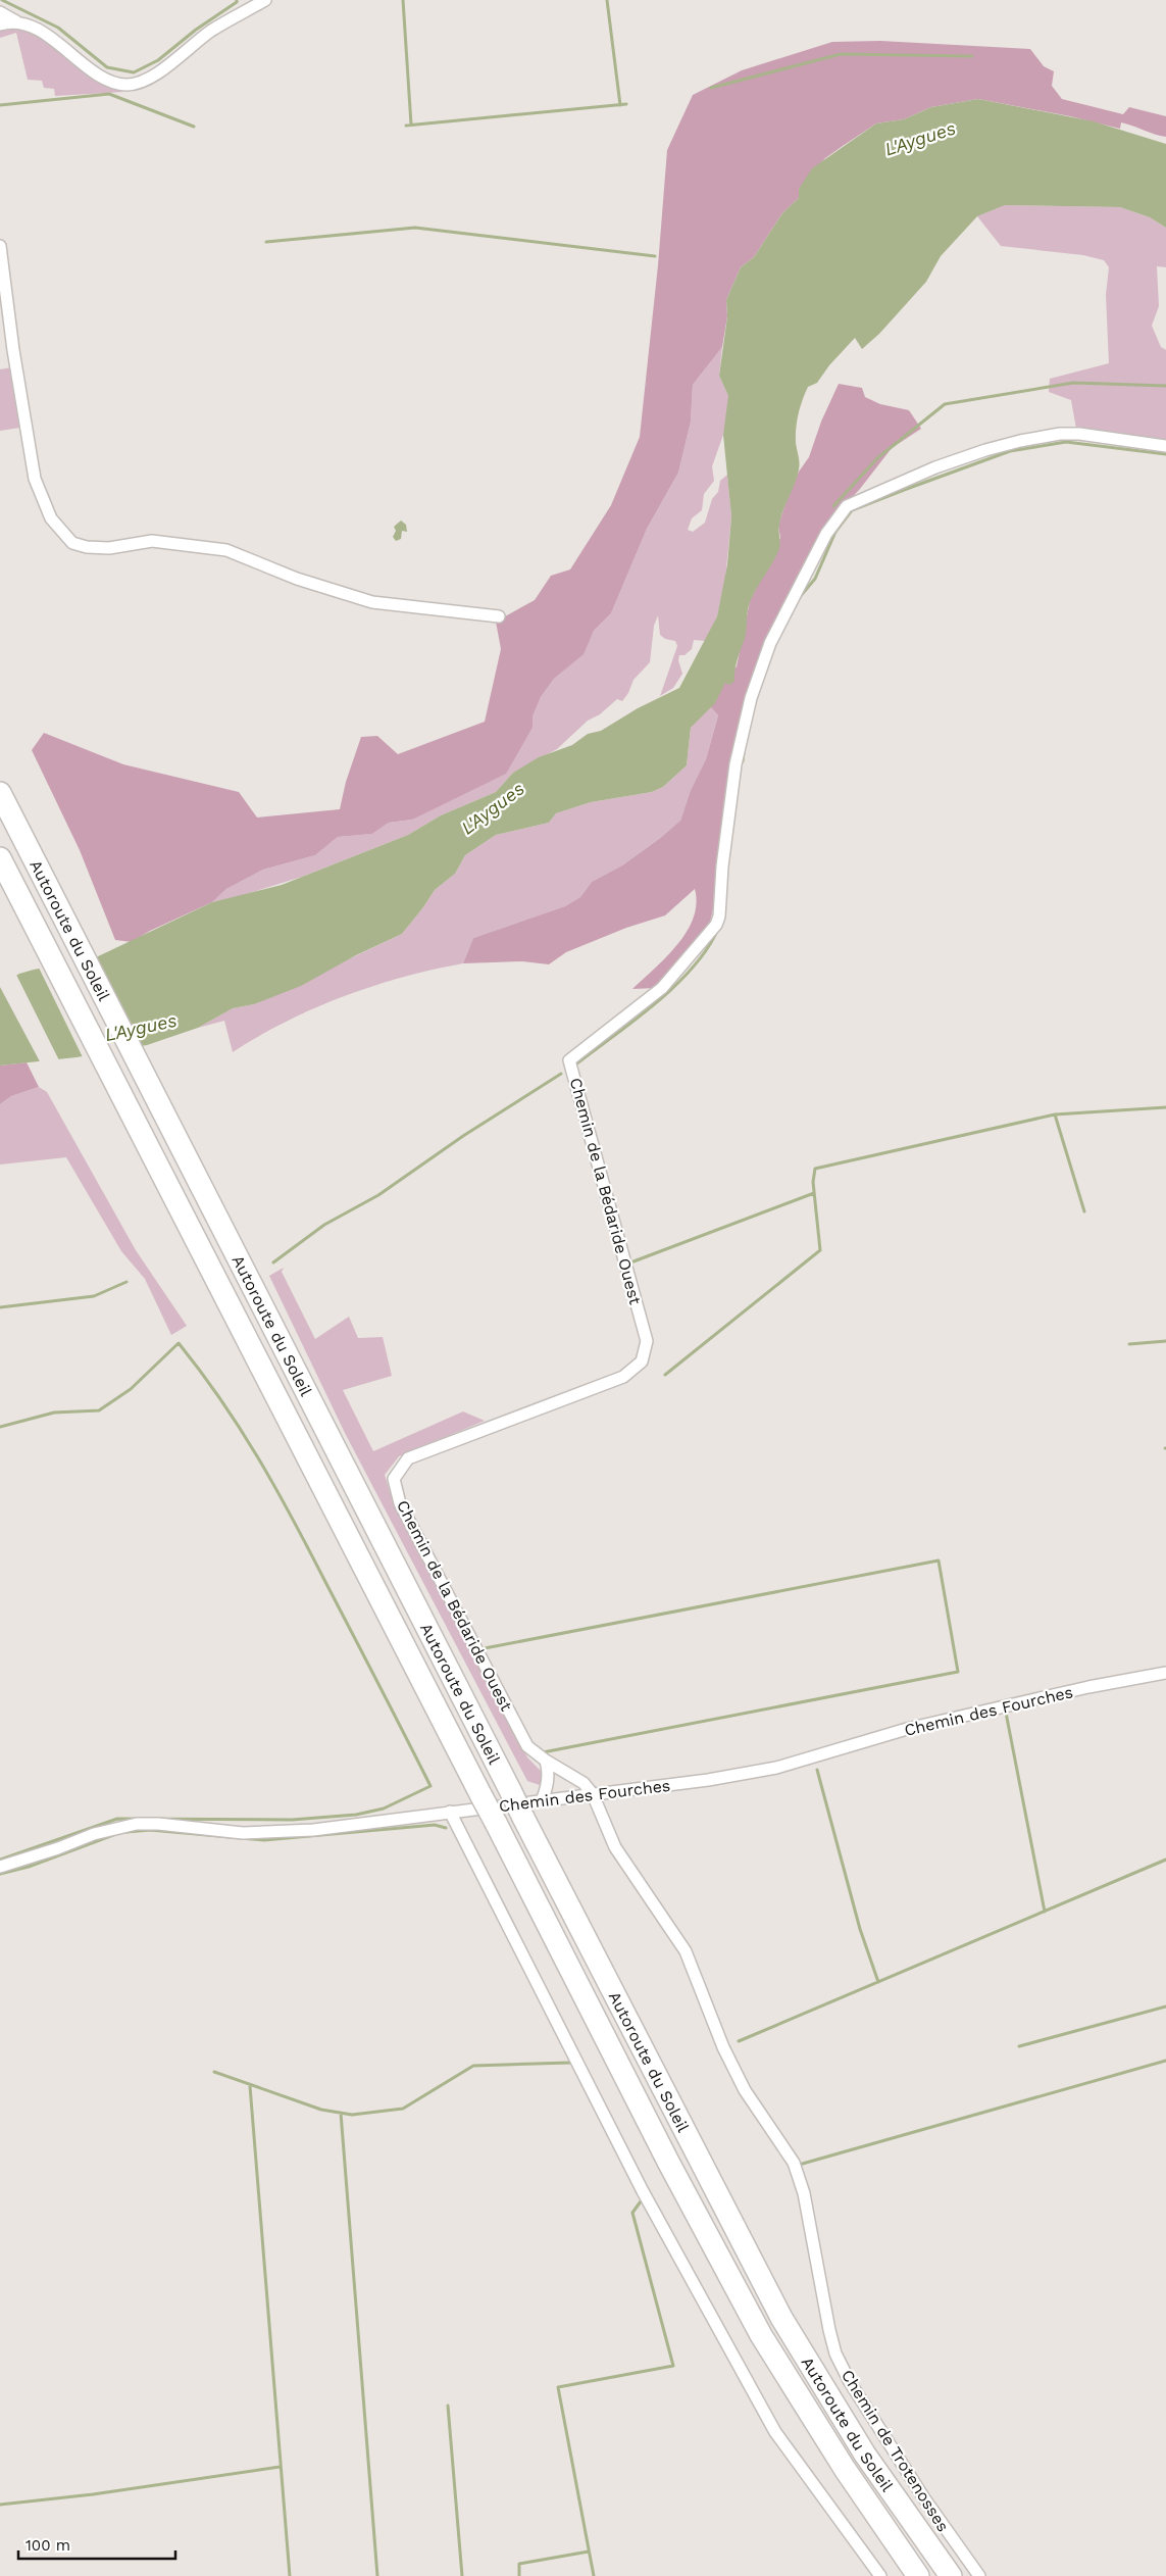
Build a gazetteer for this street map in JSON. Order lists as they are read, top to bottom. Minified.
{"streets":{"highway":["Autoroute du Soleil"],"street":["Chemin de la Bédaride Ouest","Chemin des Fourches","Chemin de Trotenosses"]},"crossings":[["Chemin de la Bédaride Ouest","Chemin des Fourches"],["Chemin de la Bédaride Ouest","Chemin de Trotenosses"],["Chemin des Fourches","Chemin de Trotenosses"]],"water":["L'Aygues"],"scale_bar":"100 m"}
